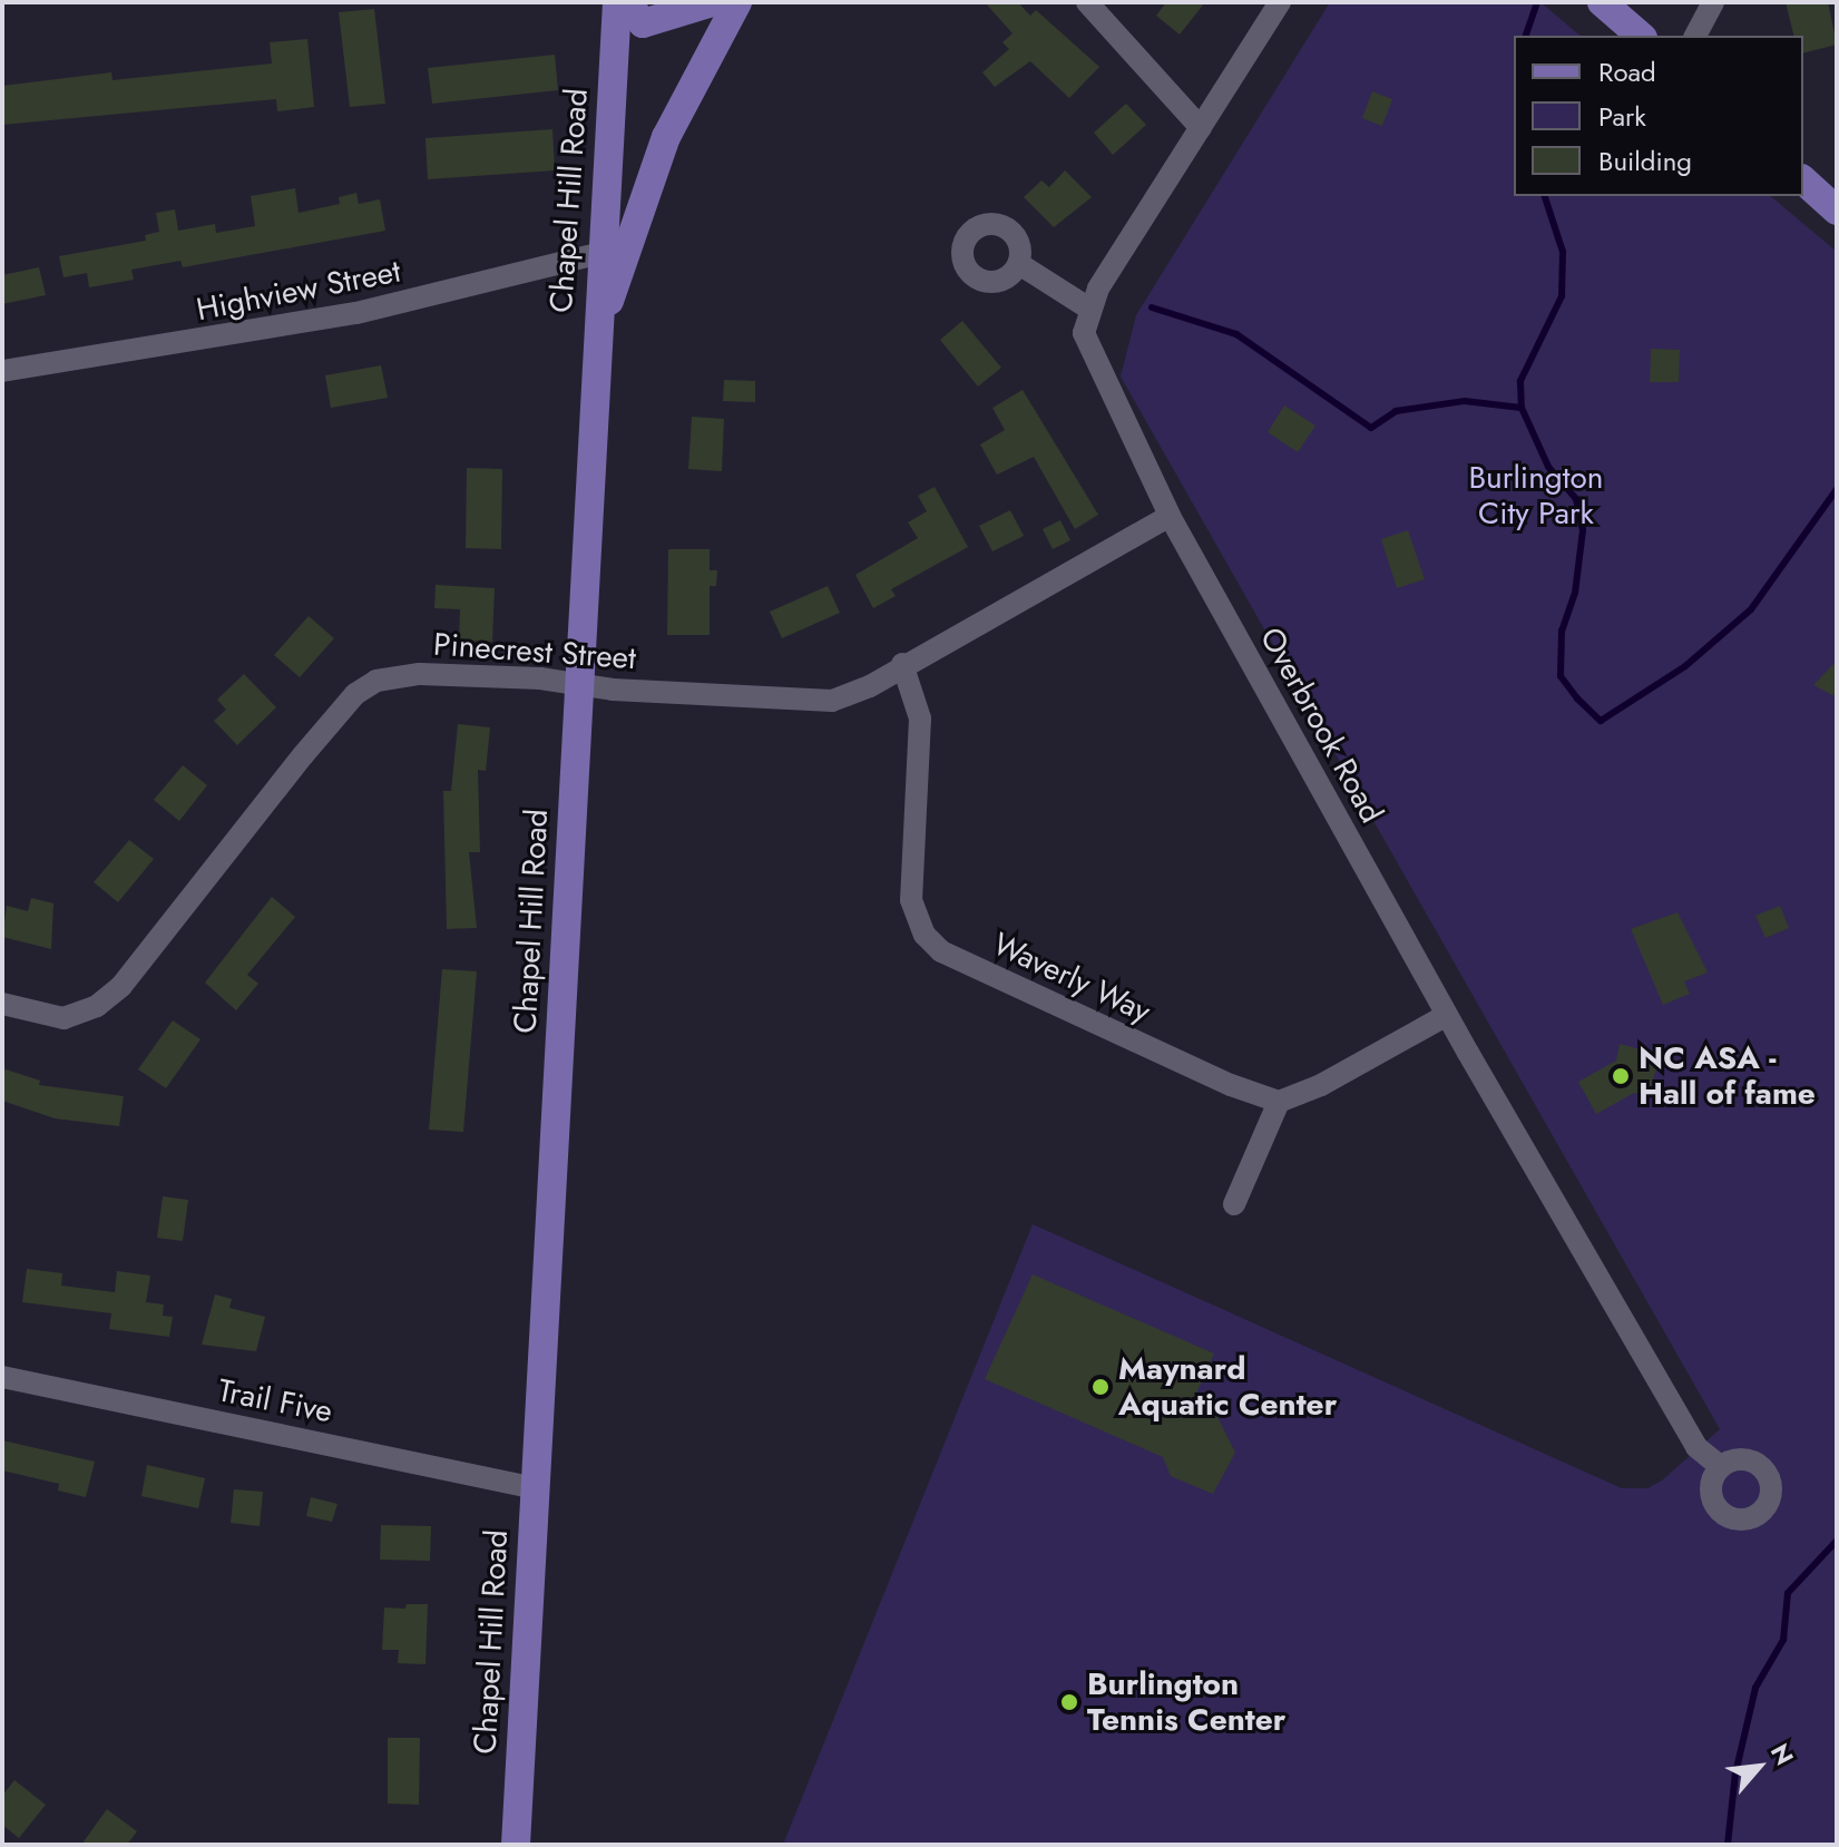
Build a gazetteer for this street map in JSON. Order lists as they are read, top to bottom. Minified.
{"streets":{"main road":["Chapel Hill Road"],"street":["Highview Street","Pinecrest Street","Overbrook Road","Waverly Way","Trail Five"]},"crossings":[["Chapel Hill Road","Highview Street"],["Chapel Hill Road","Pinecrest Street"],["Chapel Hill Road","Trail Five"],["Pinecrest Street","Overbrook Road"],["Pinecrest Street","Waverly Way"]],"parks":["Burlington City Park"],"places":["NC ASA - Hall of fame","Maynard Aquatic Center","Burlington Tennis Center"],"legend":["Road","Park","Building"],"north":"top right"}
